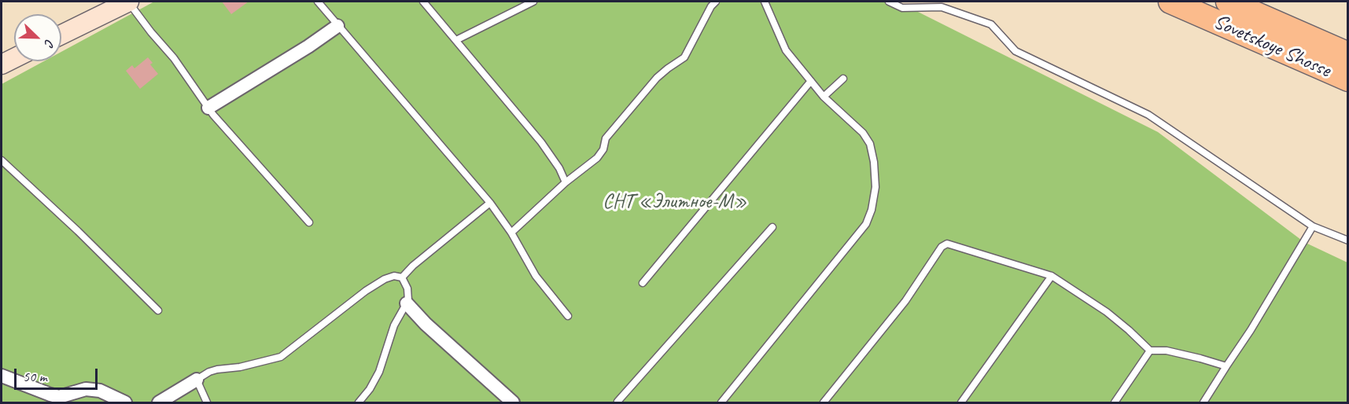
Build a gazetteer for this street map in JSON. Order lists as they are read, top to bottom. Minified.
{"streets":{"highway":["Sovetskoye Shosse"]},"parks":["СНТ «Элитное-М»"],"scale_bar":"50 m","north":"bottom right"}
